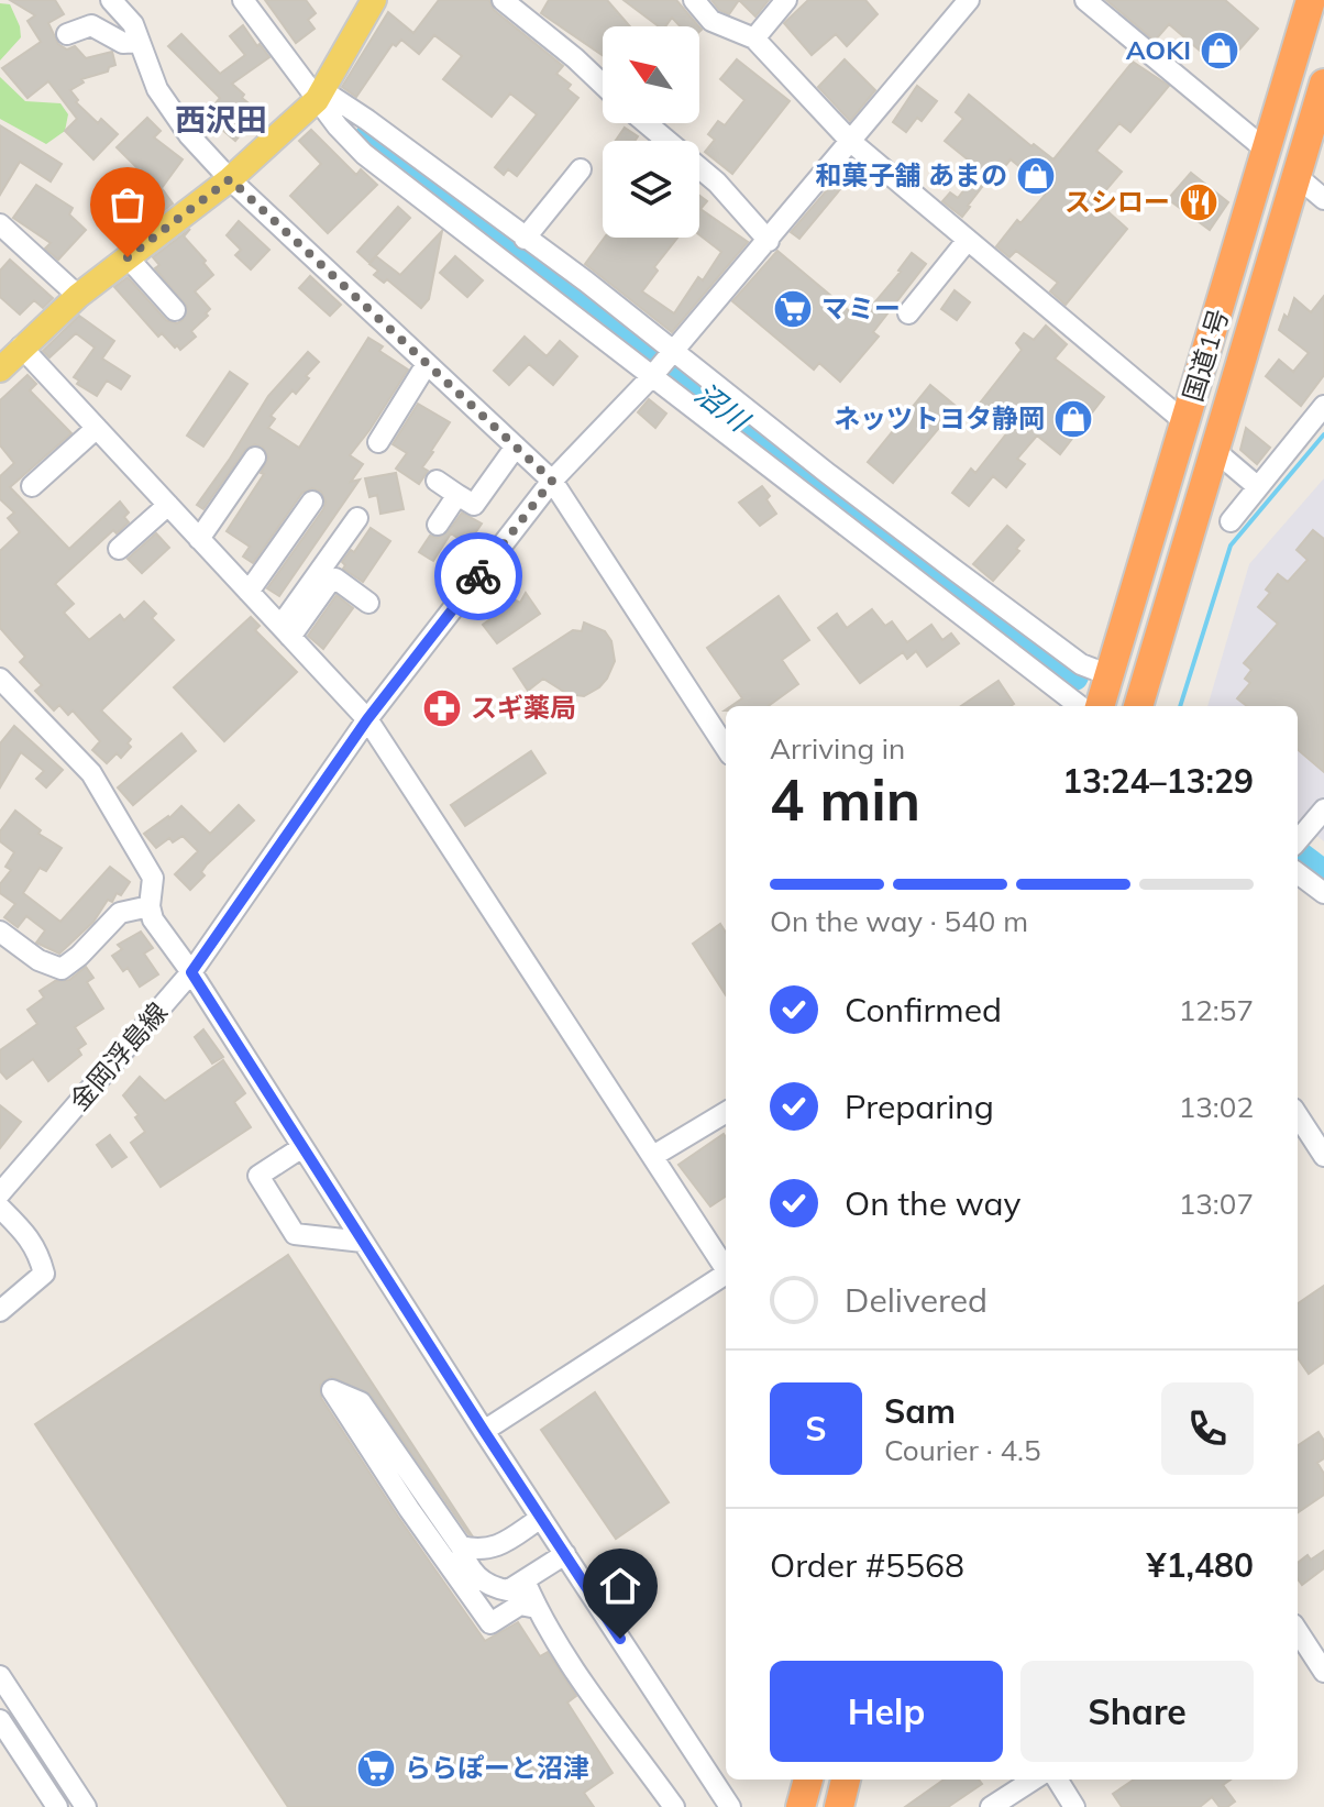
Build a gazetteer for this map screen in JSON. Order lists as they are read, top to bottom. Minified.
{"streets":{"highway":["国道1号"],"street":["金岡浮島線"]},"districts":["西沢田"],"water":["沼川"],"places":{"shop":["AOKI","和菓子舗 あまの","ネッツトヨタ静岡"],"restaurant":["スシロー"],"supermarket":["マミー","ららぽーと沼津"],"pharmacy":["スギ薬局"]},"north":"top left","page":{"heading":["4 min","Arriving in","13:24–13:29"],"panel":["Sam","Courier · 4.5","Order #5568","¥1,480"],"bar":"On the way · 540 m","list":[["Confirmed","12:57"],["Preparing","13:02"],["On the way","13:07"],"Delivered"],"round":"S","buttons":["Help","Share"]}}
